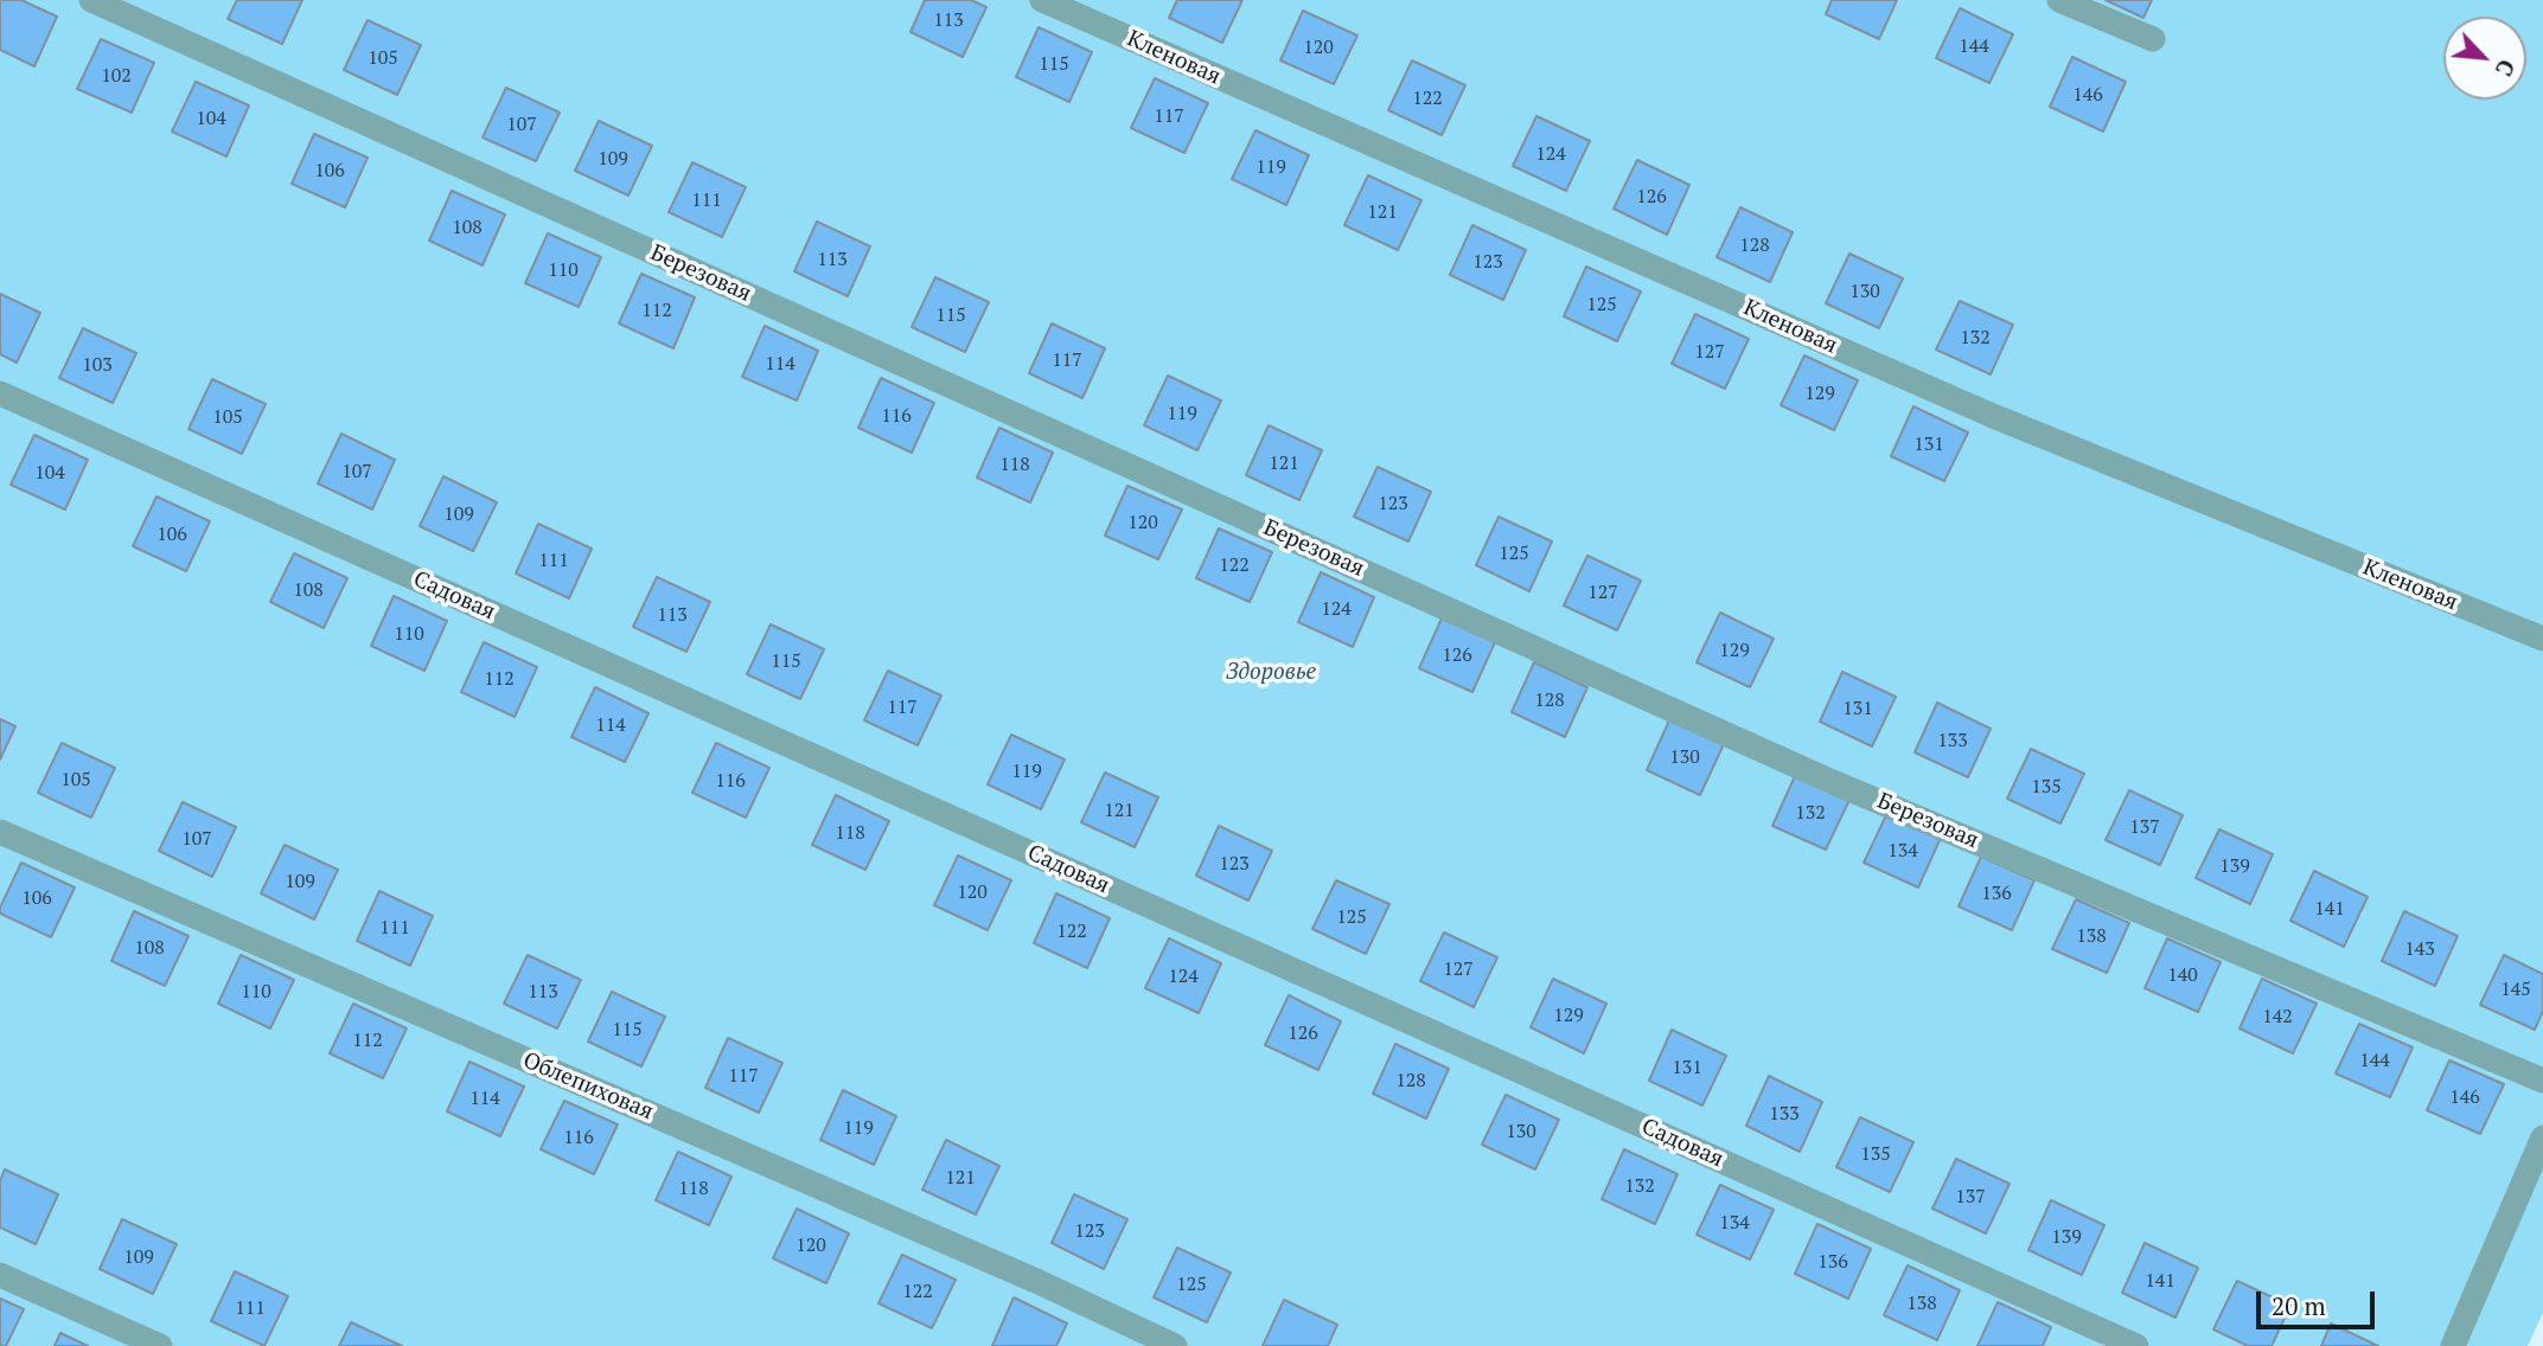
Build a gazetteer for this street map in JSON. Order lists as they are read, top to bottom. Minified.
{"streets":{"street":["Кленовая","Березовая","Садовая","Облепиховая"]},"parks":["Здоровье"],"house_numbers":["113","144","120","105","115","102","146","122","117","104","107","124","109","119","106","126","111","121","108","128","113","123","110","130","125","112","115","132","127","117","114","103","129","119","116","105","131","121","118","107","104","123","109","120","106","125","111","122","108","127","124","113","110","129","126","115","112","128","117","131","114","133","130","119","105","116","135","121","132","137","118","107","134","123","139","109","120","136","106","141","125","111","122","138","108","143","127","140","124","145","110","113","129","142","115","126","112","144","131","117","128","146","114","133","119","130","116","135","121","132","118","137","134","123","139","120","109","136","141","125","122","138","111"],"scale_bar":"20 m","north":"bottom right"}
